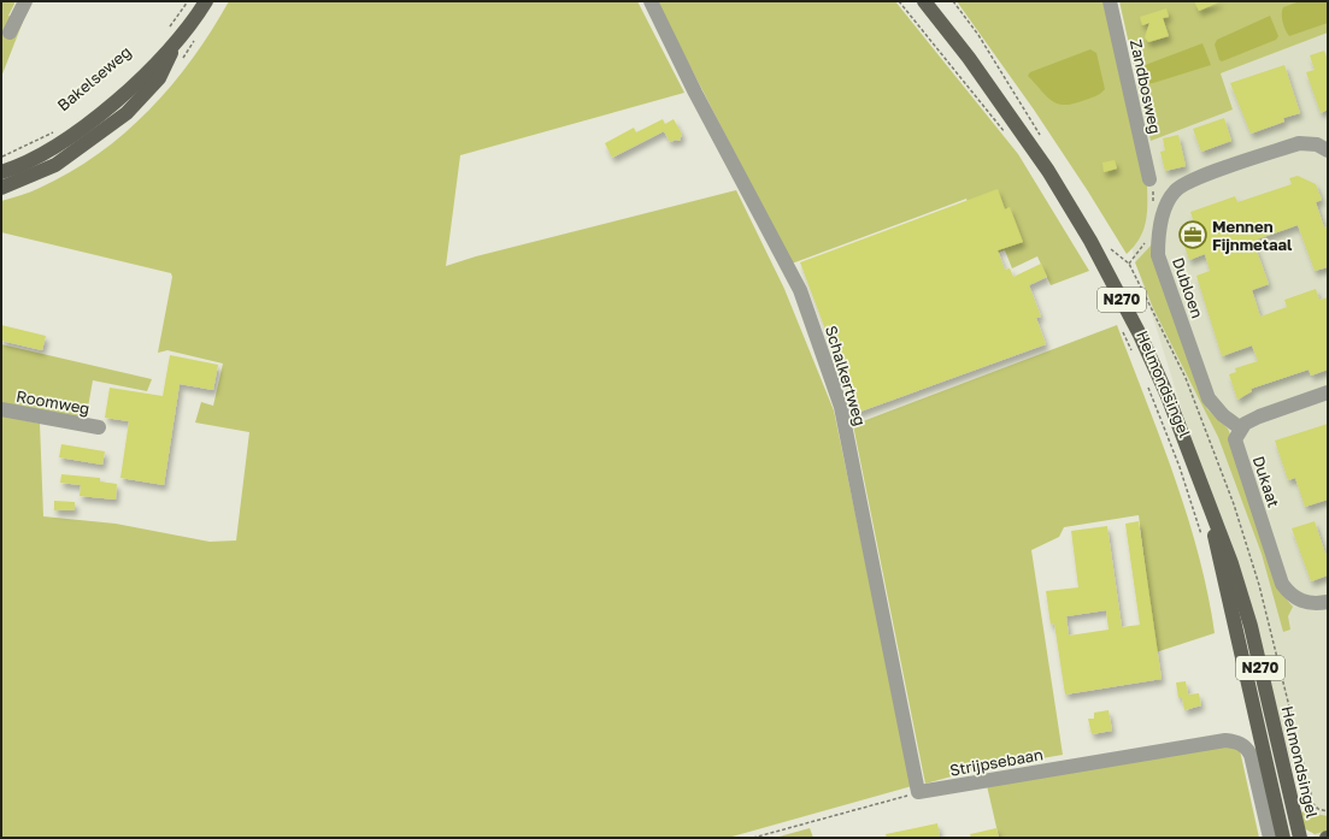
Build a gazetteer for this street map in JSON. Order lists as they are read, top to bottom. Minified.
{"streets":{"main road":["Bakelseweg","N270","Helmondsingel"],"street":["Zandbosweg","Dubloen","Schalkertweg","Roomweg","Dukaat","Strijpsebaan"]},"crossings":[["Dubloen","Dukaat"],["Schalkertweg","Strijpsebaan"]],"places":{"office":["Mennen Fijnmetaal"]}}
